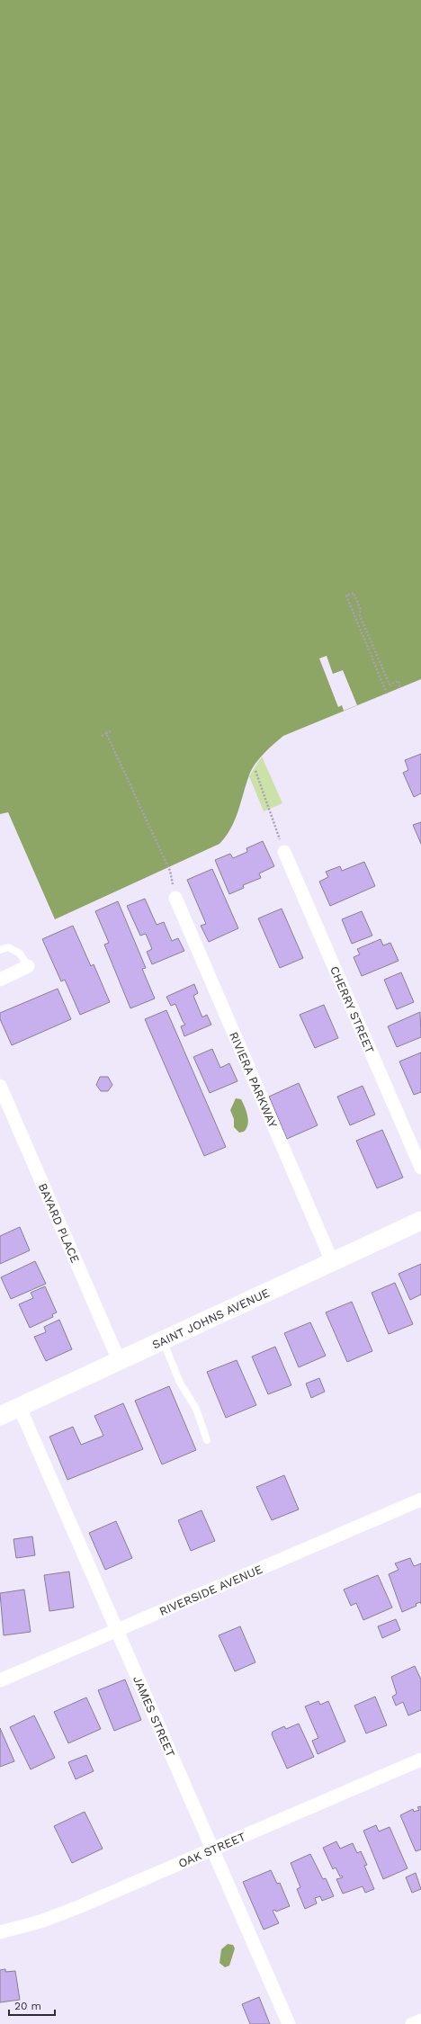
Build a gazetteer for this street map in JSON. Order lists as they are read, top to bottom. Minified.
{"streets":{"main road":["SAINT JOHNS AVENUE"],"street":["CHERRY STREET","RIVIERA PARKWAY","BAYARD PLACE","RIVERSIDE AVENUE","JAMES STREET","OAK STREET"]},"crossings":[["RIVIERA PARKWAY","SAINT JOHNS AVENUE"],["BAYARD PLACE","SAINT JOHNS AVENUE"],["SAINT JOHNS AVENUE","JAMES STREET"],["RIVERSIDE AVENUE","JAMES STREET"],["JAMES STREET","OAK STREET"]],"scale_bar":"20 m"}
